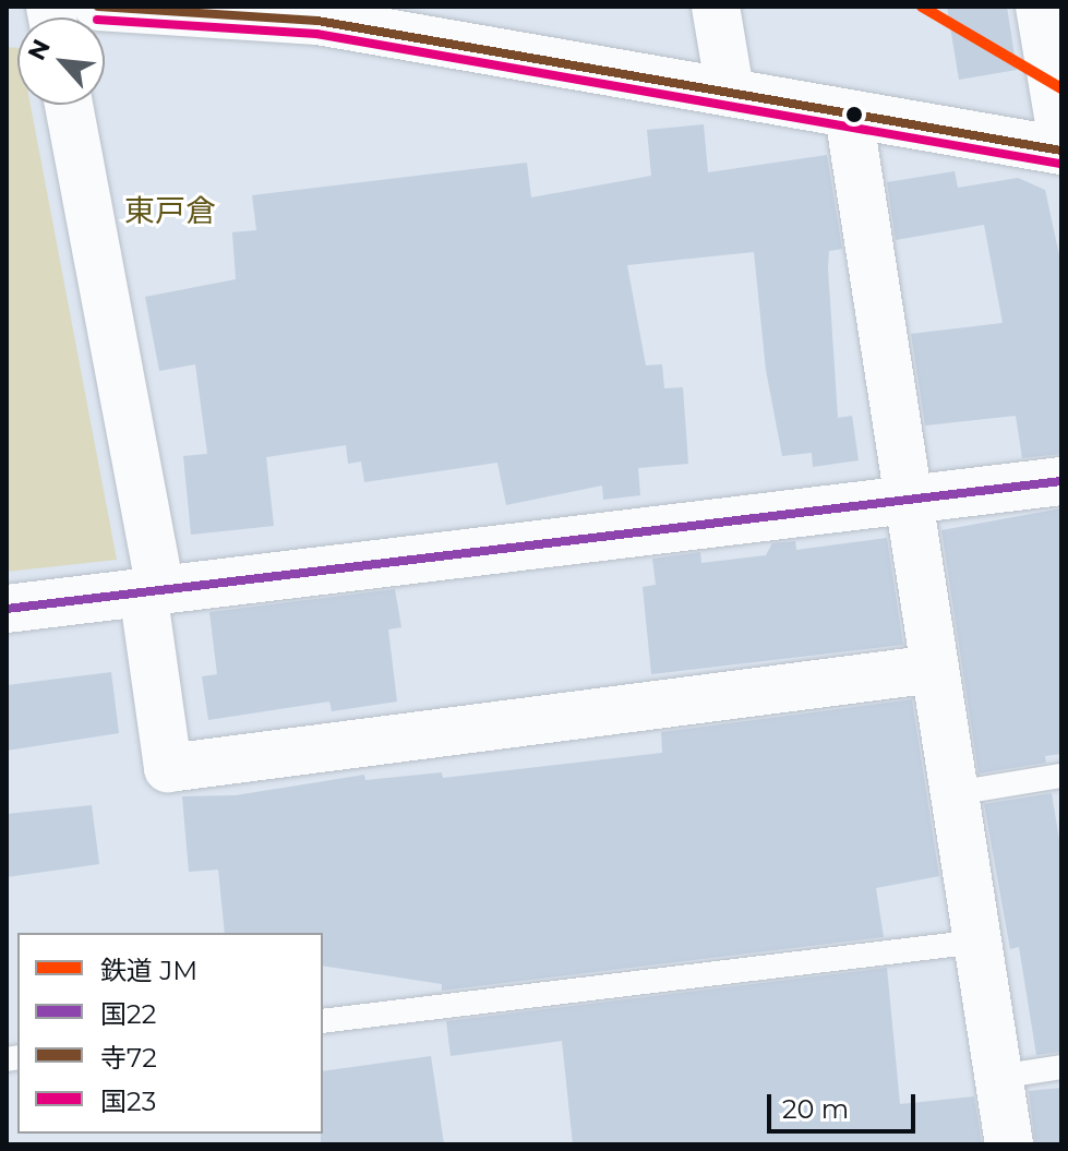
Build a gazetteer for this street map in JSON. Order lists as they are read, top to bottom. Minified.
{"districts":["東戸倉"],"lines":["rail line JM","transit line 寺72","transit line 国23","transit line 国22"],"legend":["鉄道 JM","国22","寺72","国23"],"scale_bar":"20 m","north":"top left"}
